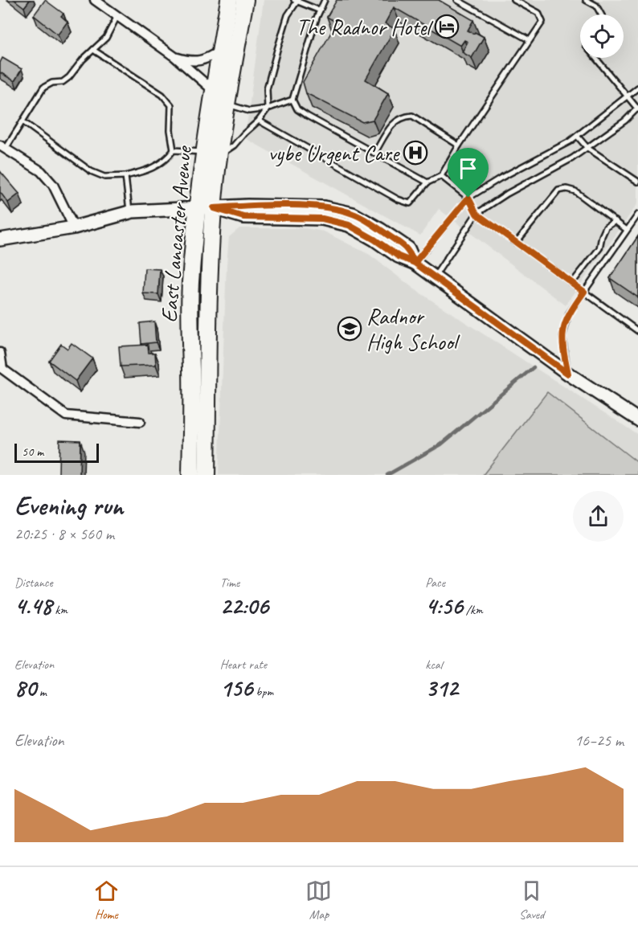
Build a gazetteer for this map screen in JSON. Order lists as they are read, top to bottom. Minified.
{"streets":{"highway":["East Lancaster Avenue"]},"places":{"hotel":["The Radnor Hotel"],"hospital":["vybe Urgent Care"],"school or university":["Radnor High School"]},"scale_bar":"50 m","page":{"scale":"50 m","heading":["Evening run","20:25 · 8 × 560 m"],"stats":[["Distance","4.48 km"],["Time","22:06"],["Pace","4:56 /km"],["Elevation","80 m"],["Heart rate","156 bpm"],["kcal","312"]],"chart":["Elevation","16–25 m"],"tabs":["Home","Map","Saved"]}}
